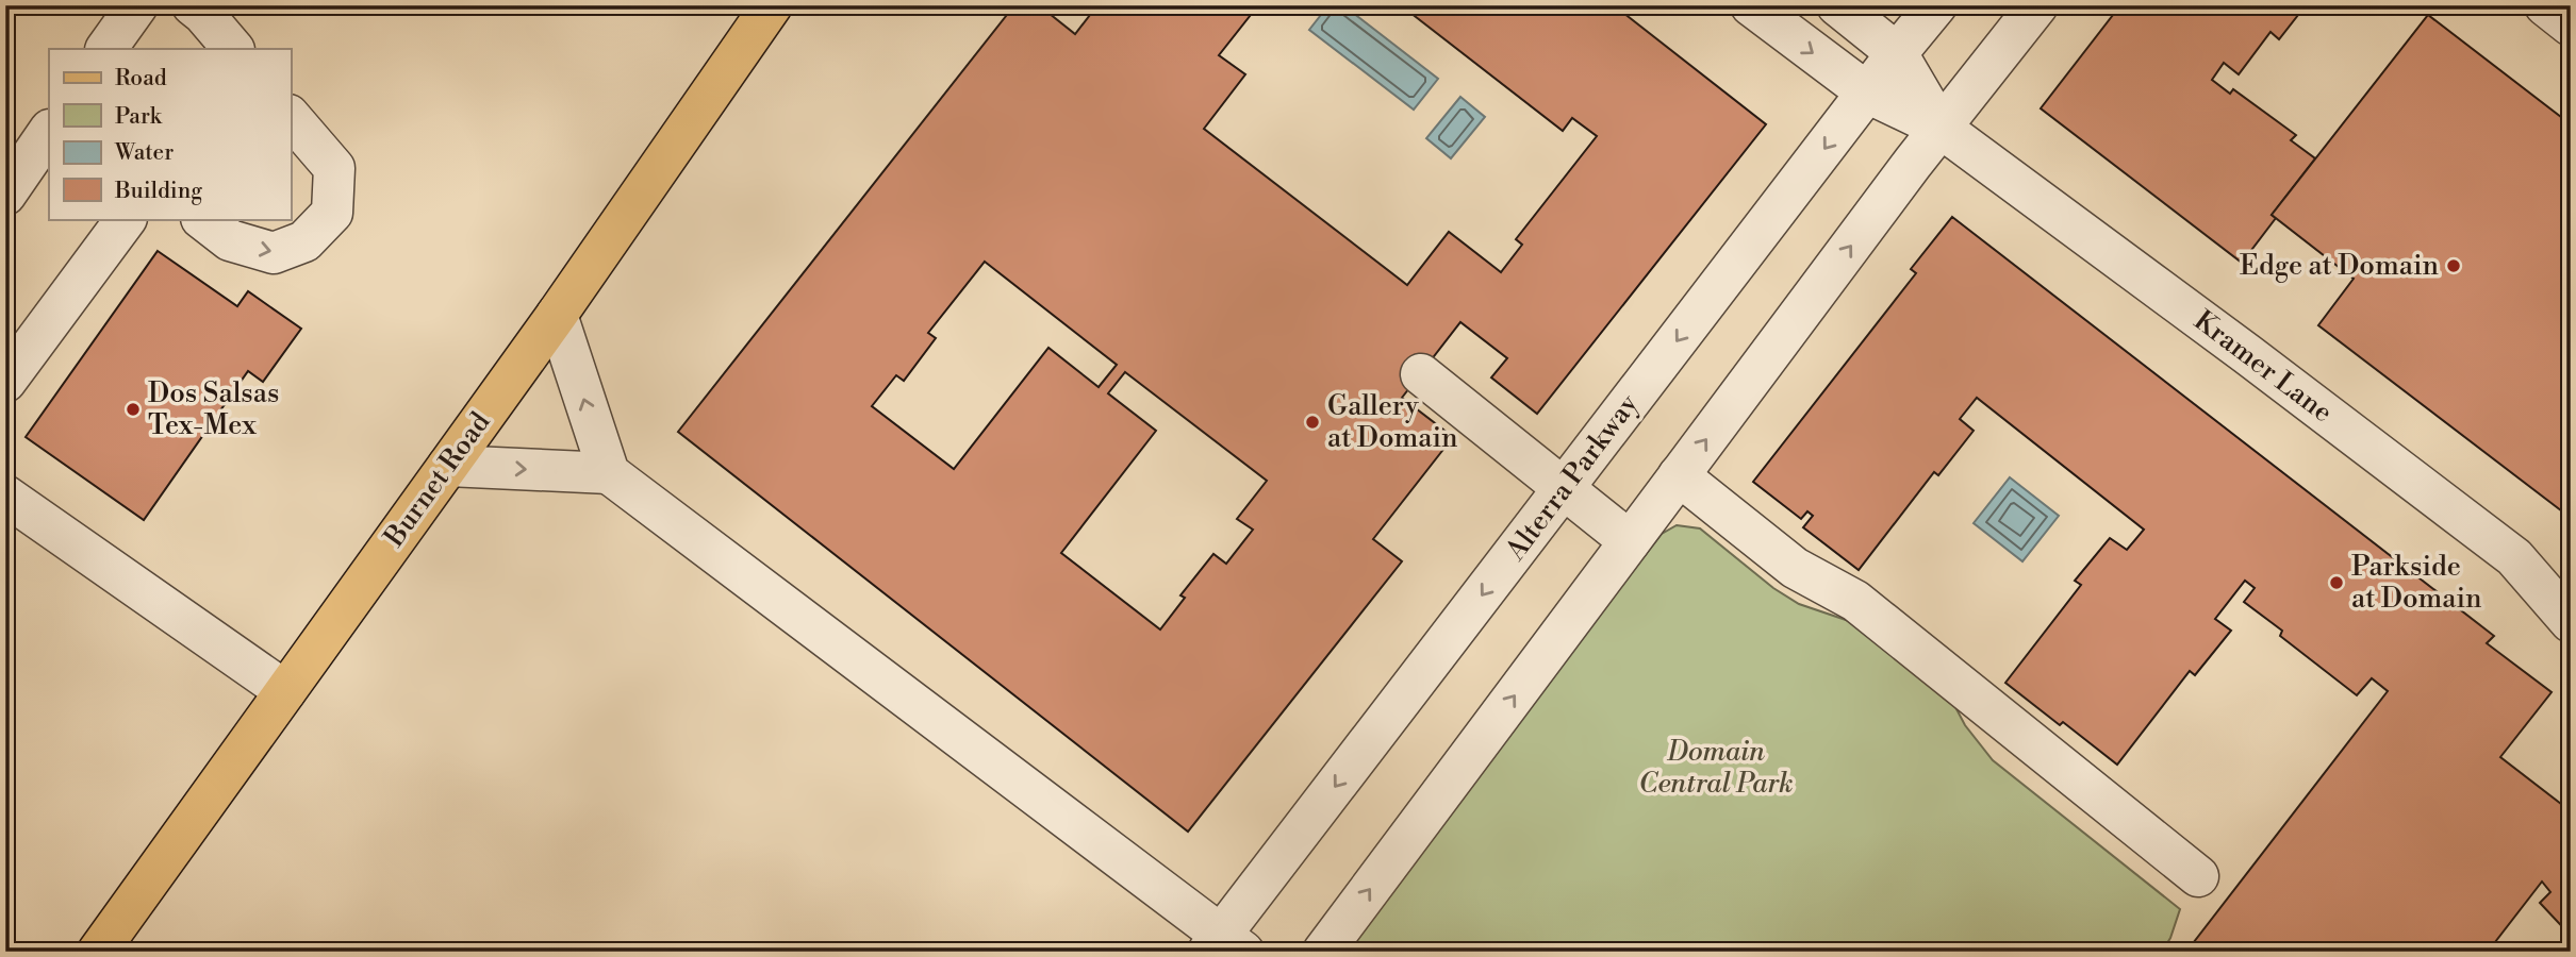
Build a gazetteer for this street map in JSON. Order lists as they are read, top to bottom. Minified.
{"streets":{"main road":["Burnet Road"],"street":["Kramer Lane","Alterra Parkway"]},"crossings":[["Kramer Lane","Alterra Parkway"]],"parks":["Domain Central Park"],"places":["Edge at Domain","Dos Salsas Tex-Mex","Gallery at Domain","Parkside at Domain"],"legend":["Road","Park","Water","Building"]}
